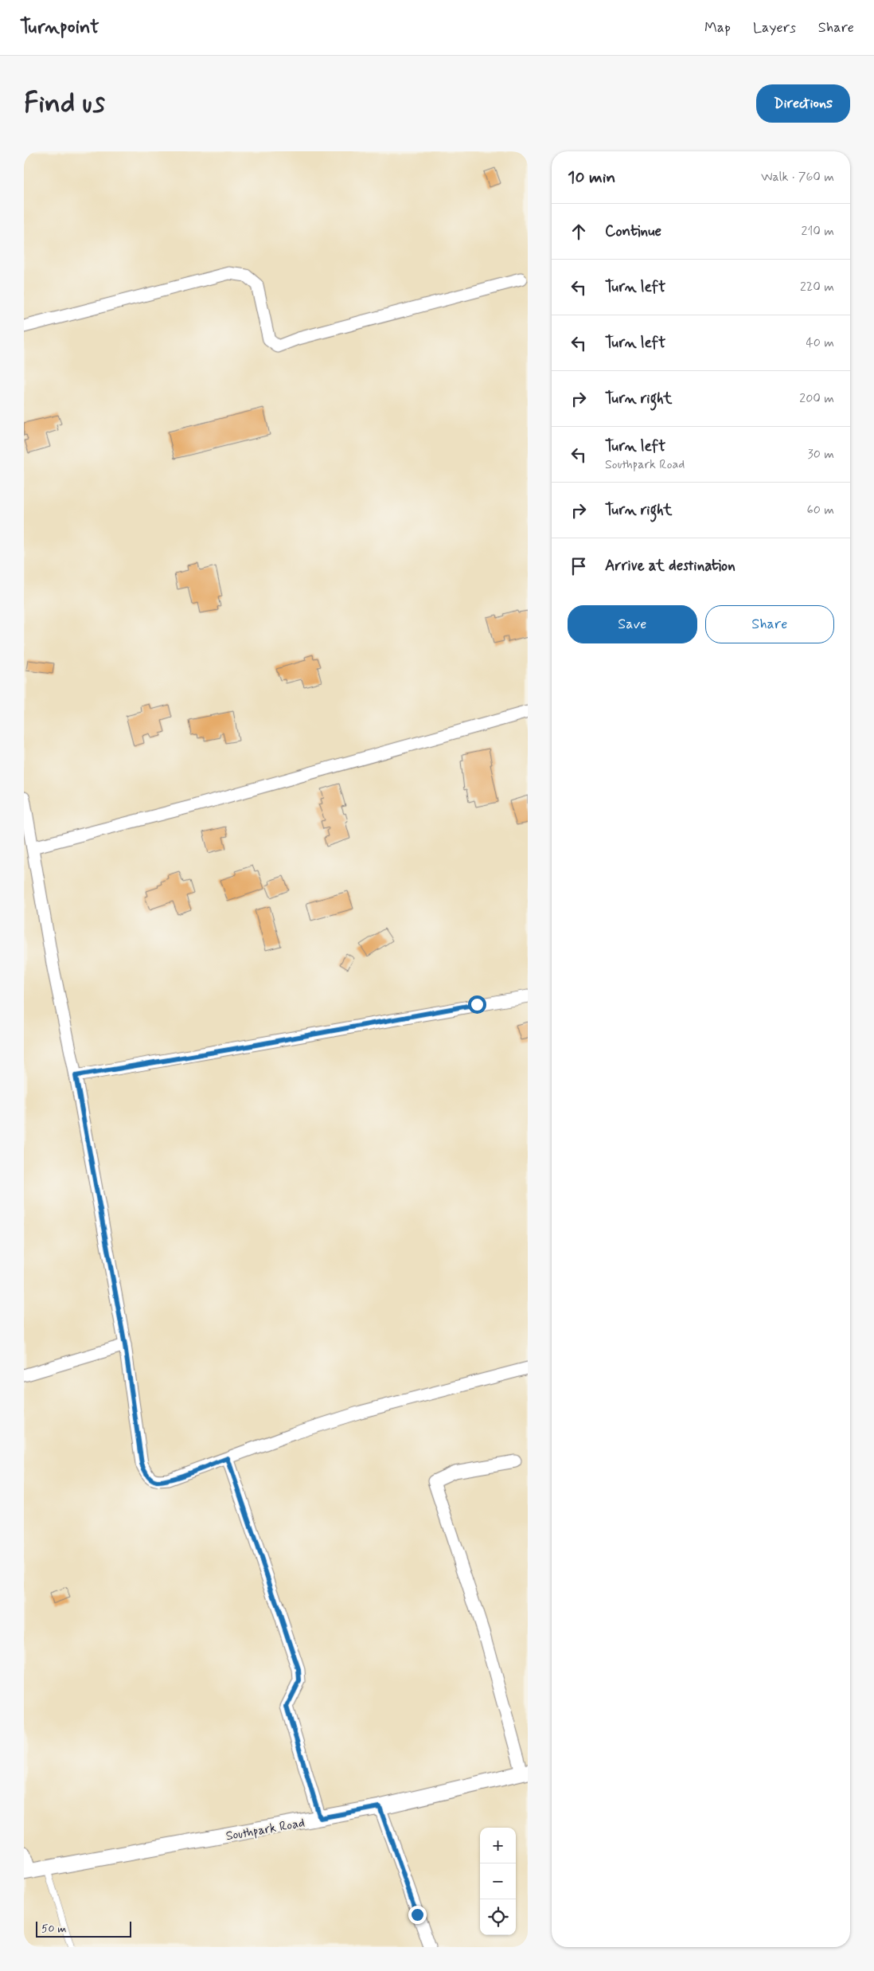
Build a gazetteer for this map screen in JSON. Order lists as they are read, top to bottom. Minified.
{"streets":{"street":["Southpark Road"]},"scale_bar":"50 m","page":{"header":"Turnpoint","nav":["Map","Layers","Share"],"buttons":["Directions",["Save","Share"]],"title":"Find us","heading":["10 min","Walk · 760 m"],"list":[["Continue","210 m"],["Turn left","220 m"],["Turn left","40 m"],["Turn right","200 m"],["Turn left","Southpark Road","30 m"],["Turn right","60 m"],"Arrive at destination"],"map_buttons":["+","−"],"scale":"50 m"}}
